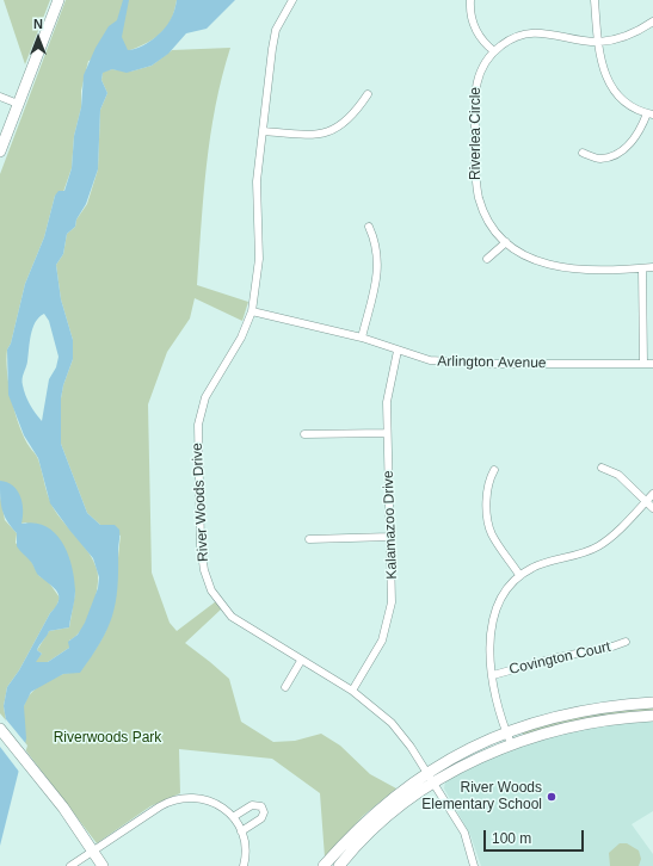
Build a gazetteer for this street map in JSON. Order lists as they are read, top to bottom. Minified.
{"streets":{"street":["Riverlea Circle","Arlington Avenue","River Woods Drive","Kalamazoo Drive","Covington Court"]},"crossings":[["Arlington Avenue","River Woods Drive"],["Arlington Avenue","Kalamazoo Drive"],["River Woods Drive","Kalamazoo Drive"]],"parks":["Riverwoods Park"],"places":["River Woods Elementary School"],"scale_bar":"100 m","north":"top"}
